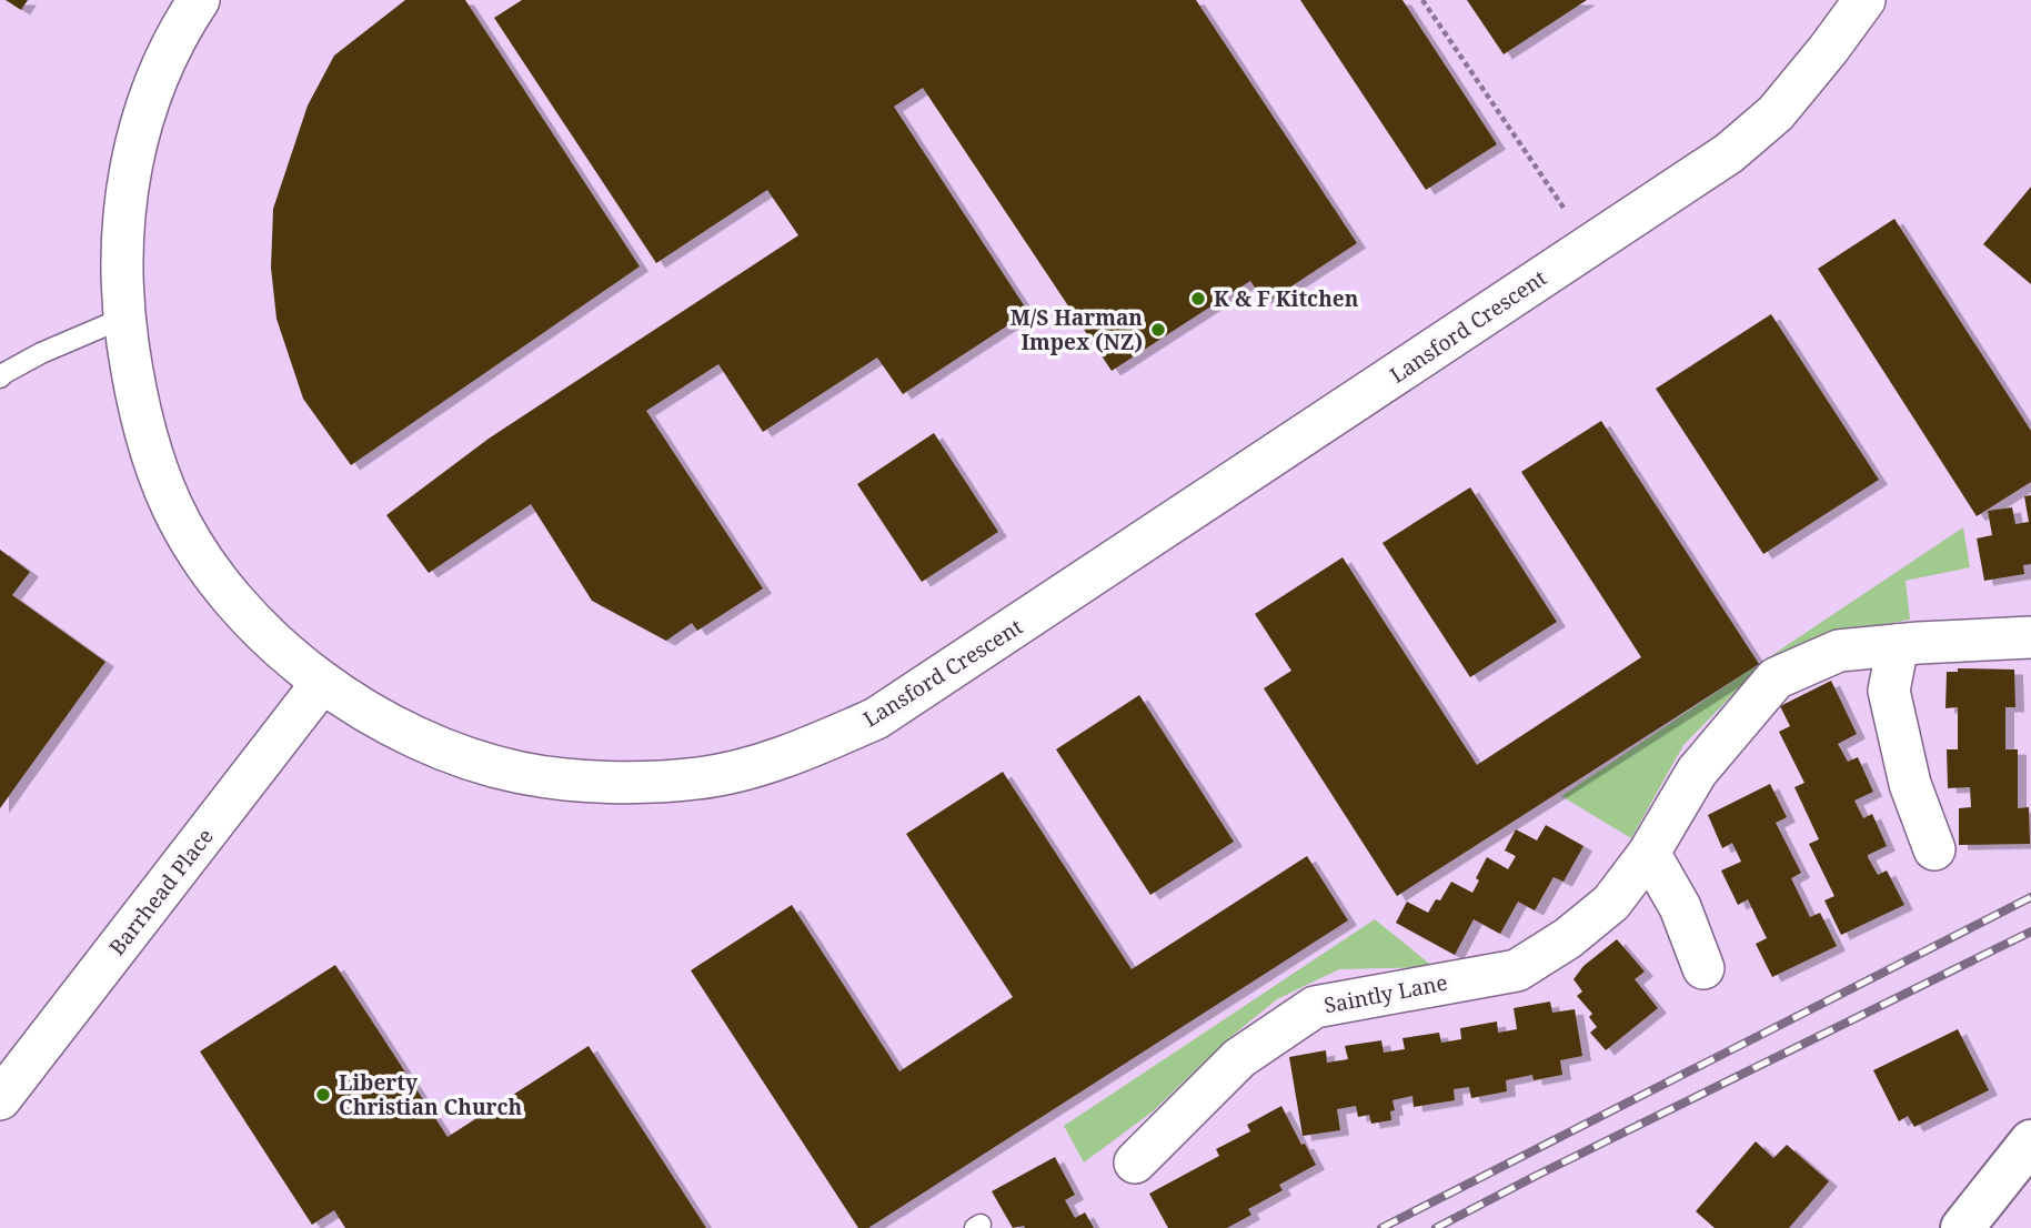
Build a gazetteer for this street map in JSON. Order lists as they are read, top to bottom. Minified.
{"streets":{"street":["Lansford Crescent","Barrhead Place","Saintly Lane"]},"crossings":[["Lansford Crescent","Barrhead Place"]],"places":["K & F Kitchen","M/S Harman Impex (NZ)","Liberty Christian Church"]}
